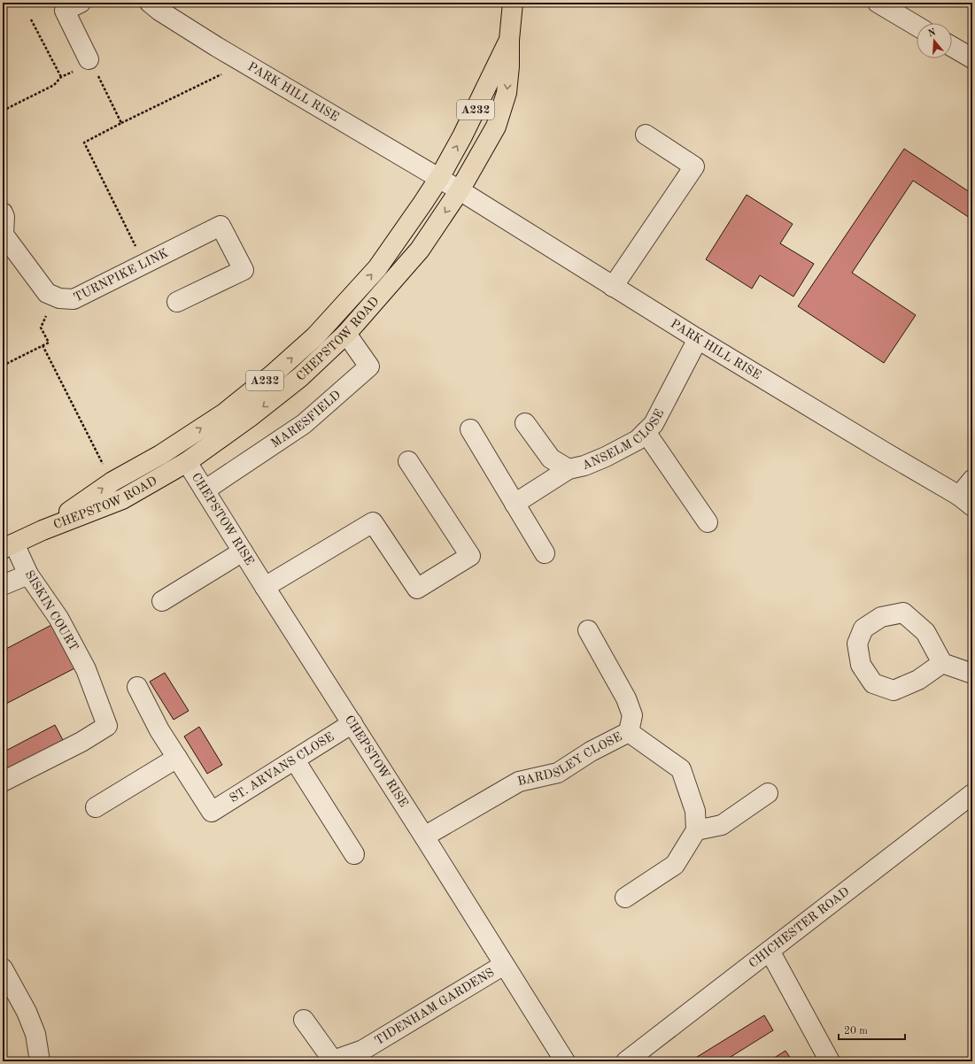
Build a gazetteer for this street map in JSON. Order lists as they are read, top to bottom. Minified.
{"streets":{"highway":["A232","CHEPSTOW ROAD"],"street":["PARK HILL RISE","TURNPIKE LINK","MARESFIELD","ANSELM CLOSE","CHEPSTOW RISE","SISKIN COURT","BARDSLEY CLOSE","ST. ARVANS CLOSE","CHICHESTER ROAD","TIDENHAM GARDENS"]},"crossings":[["PARK HILL RISE","CHEPSTOW ROAD"],["PARK HILL RISE","ANSELM CLOSE"],["CHEPSTOW ROAD","MARESFIELD"],["CHEPSTOW ROAD","CHEPSTOW RISE"],["CHEPSTOW ROAD","SISKIN COURT"],["MARESFIELD","CHEPSTOW RISE"],["CHEPSTOW RISE","BARDSLEY CLOSE"],["CHEPSTOW RISE","ST. ARVANS CLOSE"],["CHEPSTOW RISE","TIDENHAM GARDENS"]],"scale_bar":"20 m","north":"top"}
